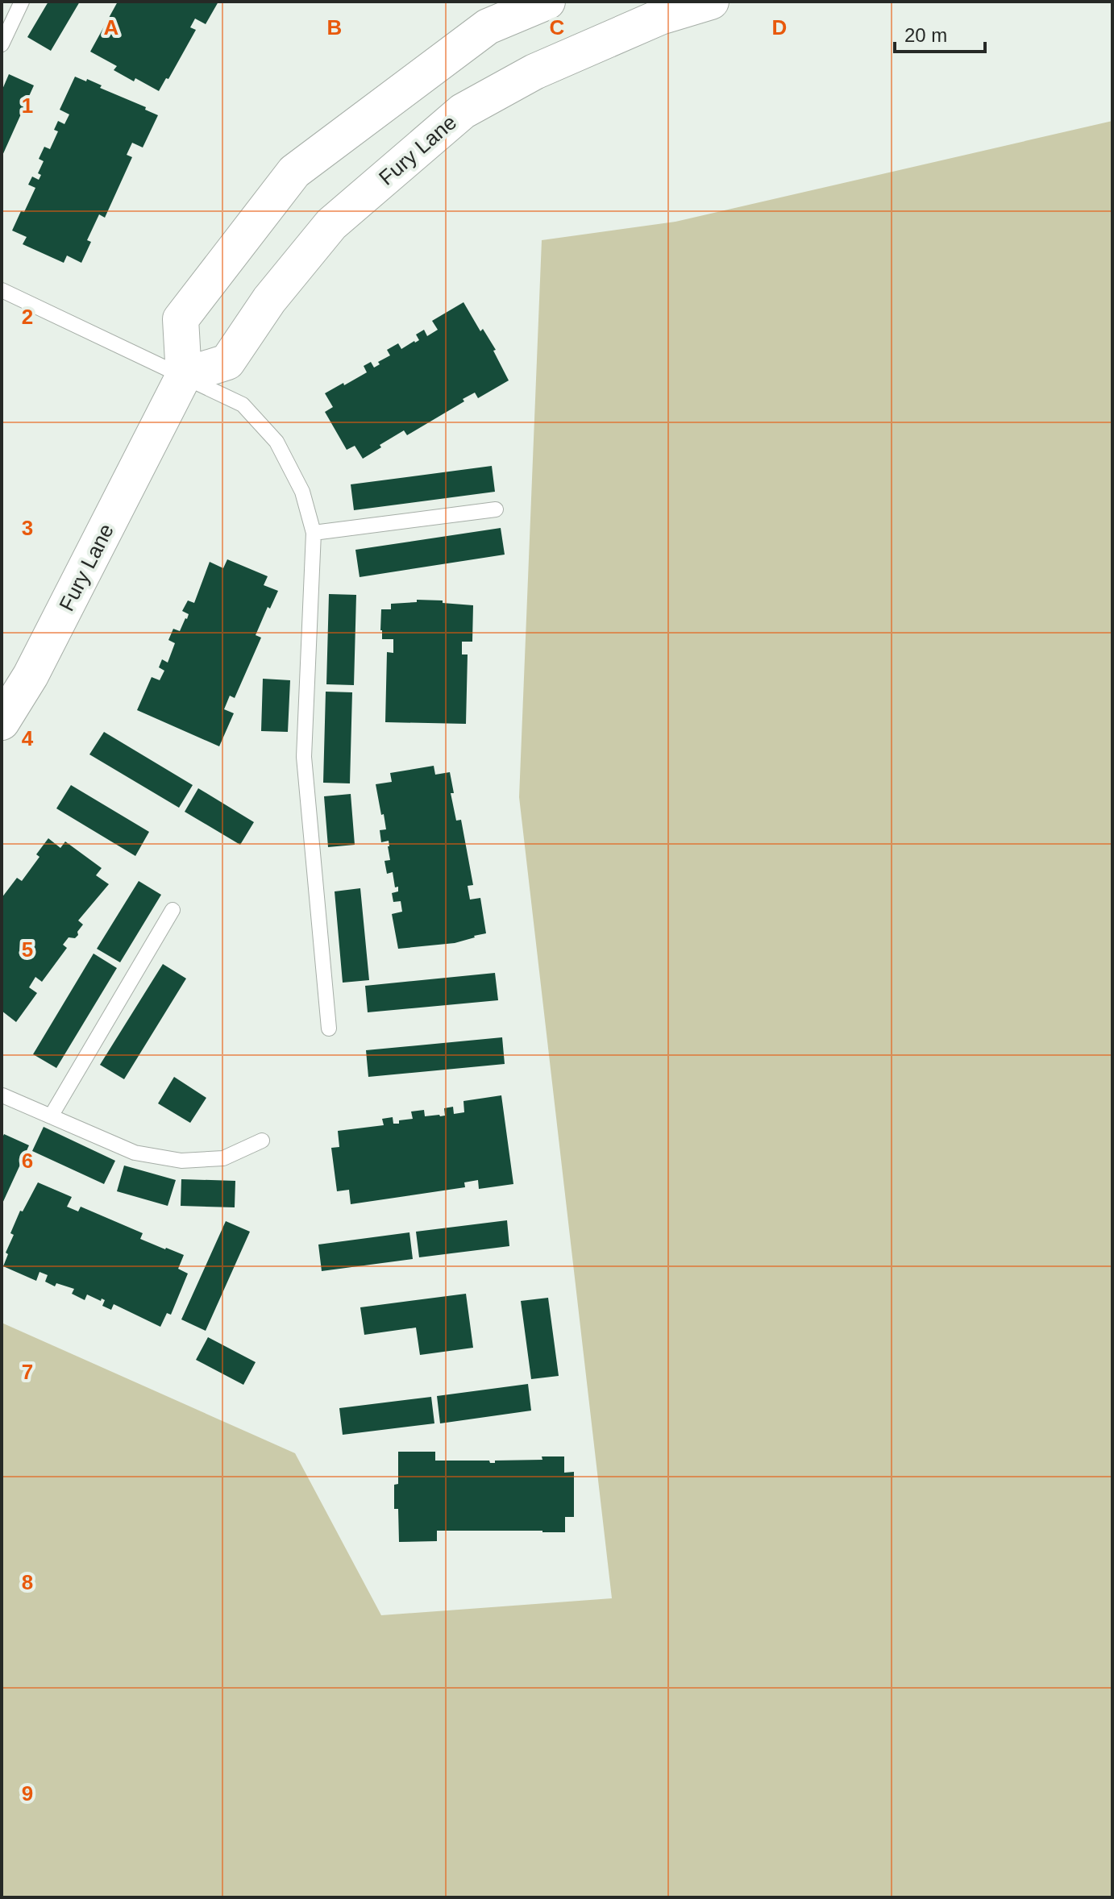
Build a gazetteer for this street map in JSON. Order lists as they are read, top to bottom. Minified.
{"streets":{"main road":["Fury Lane"]},"scale_bar":"20 m","grid":{"columns":["A","B","C","D"],"rows":["1","2","3","4","5","6","7","8","9"]}}
